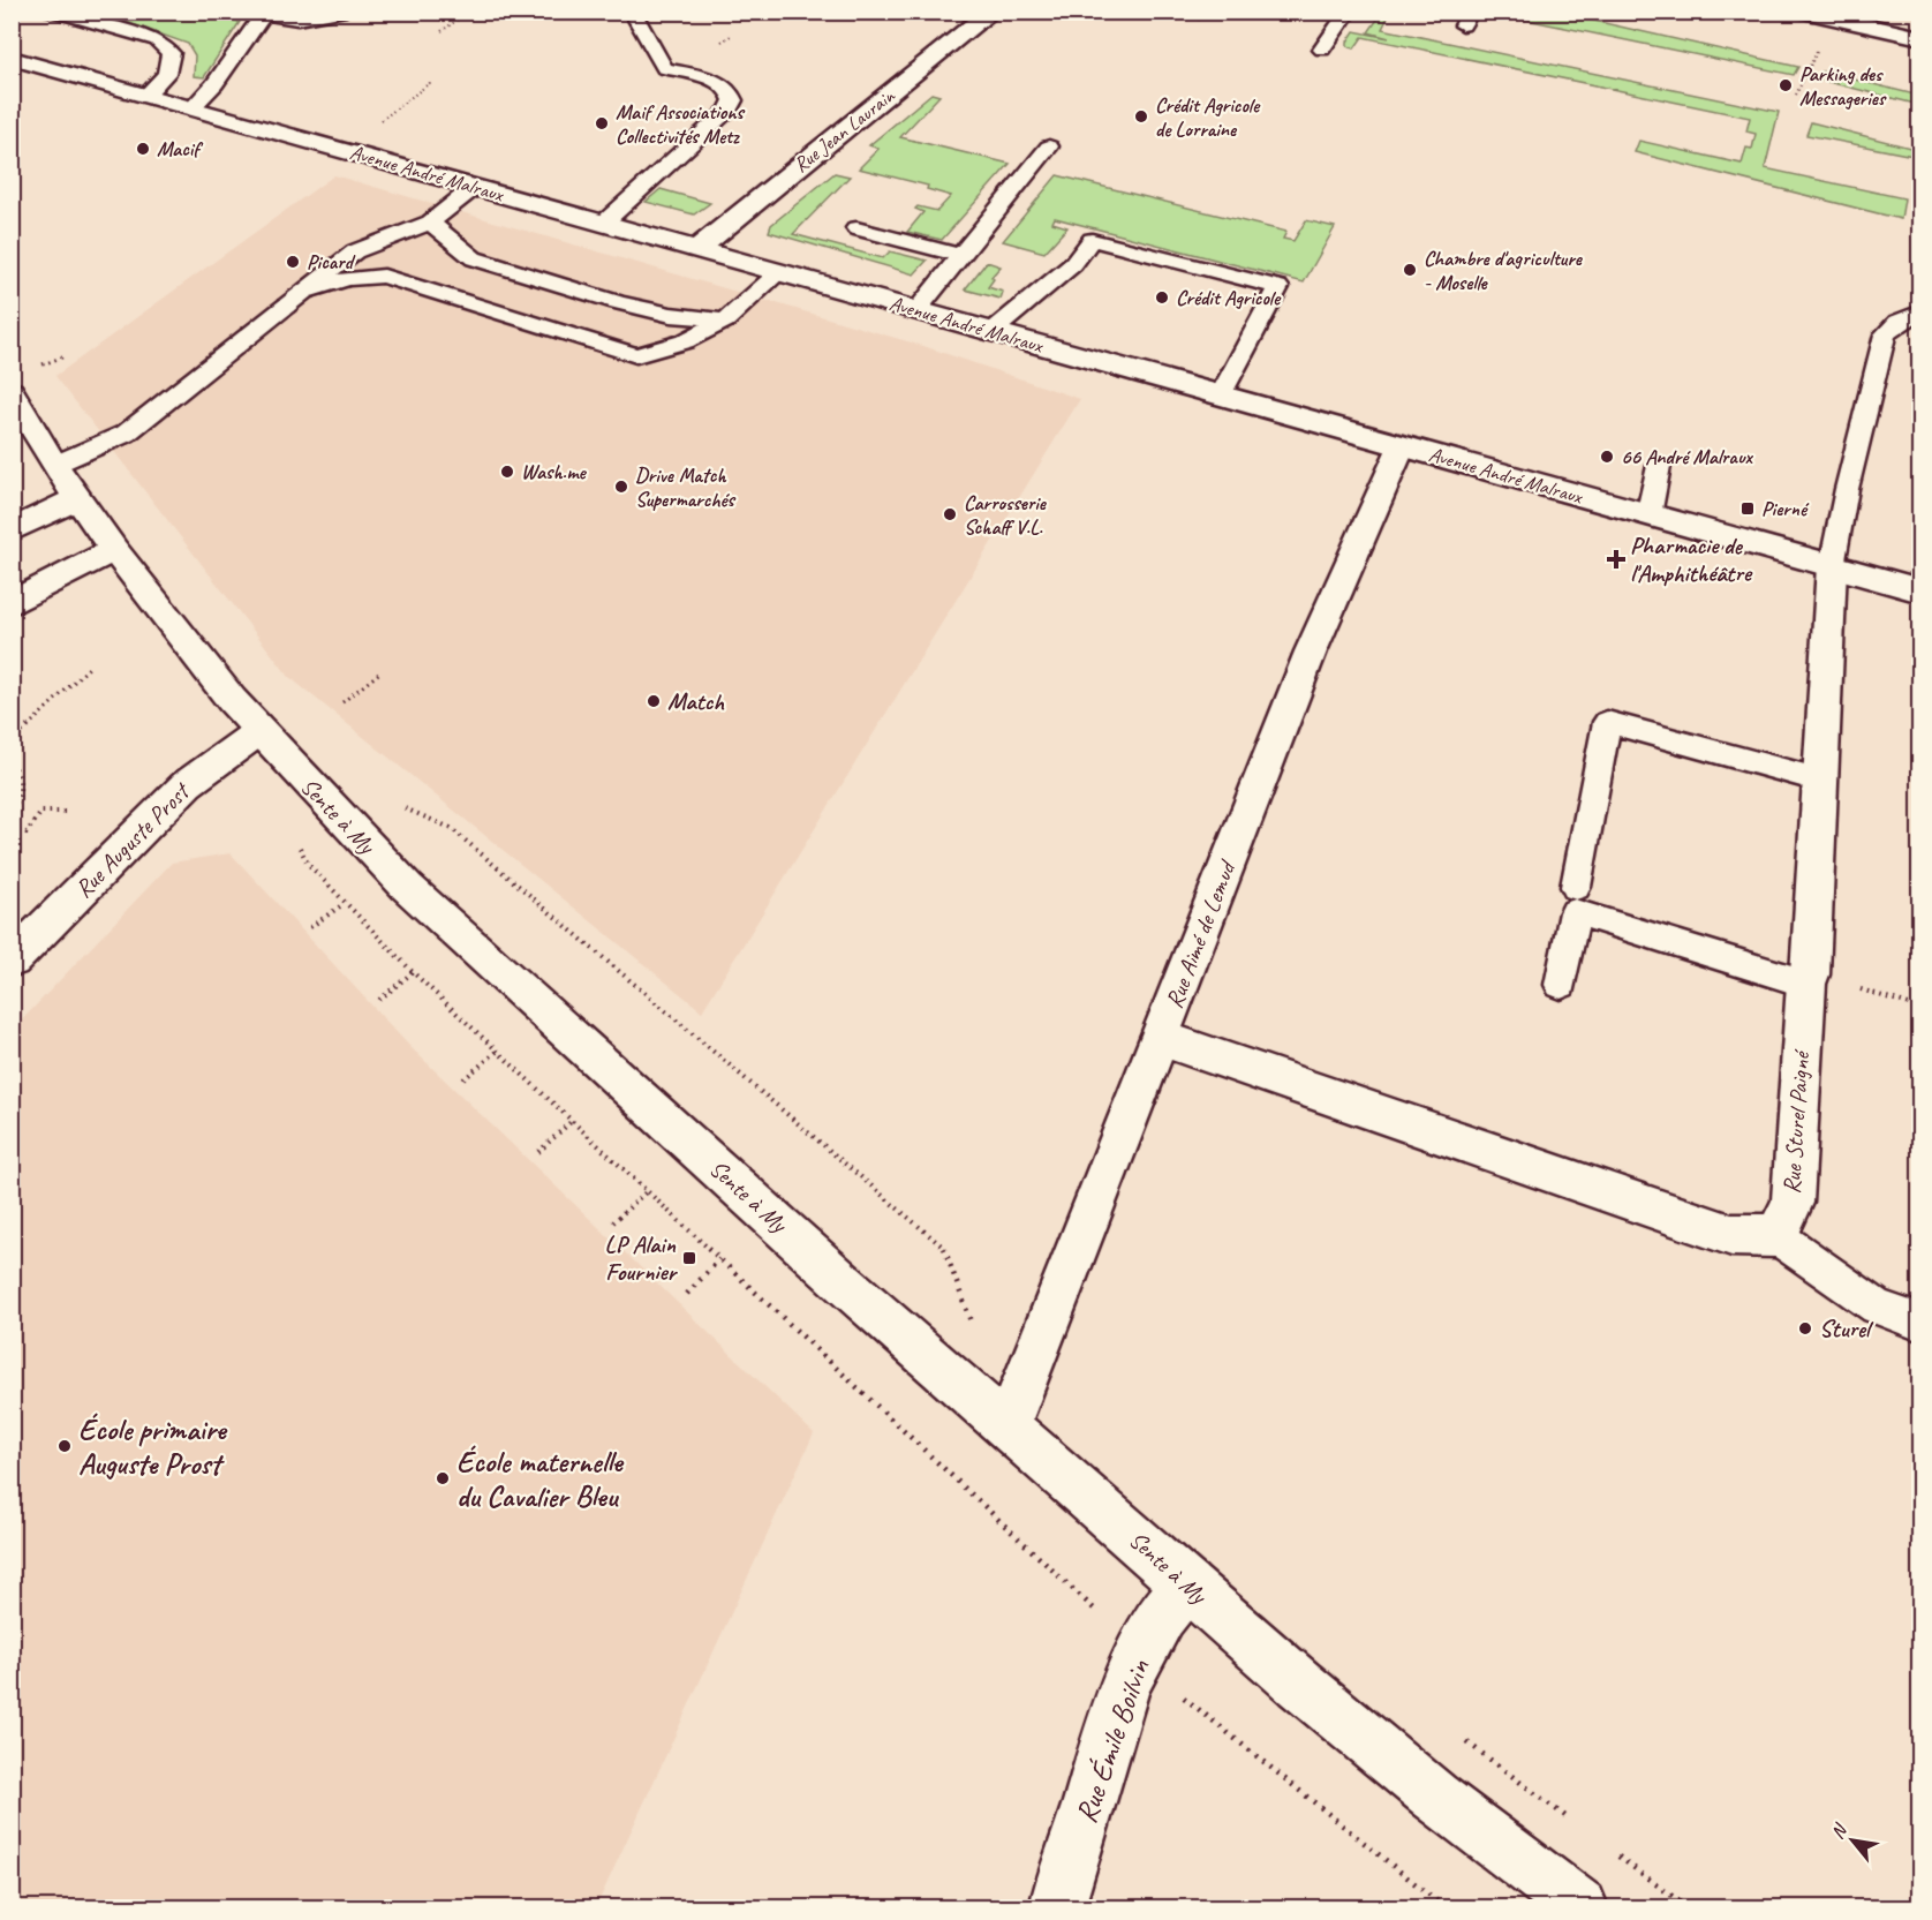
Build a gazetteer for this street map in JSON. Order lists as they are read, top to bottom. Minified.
{"streets":{"street":["Rue Jean Laurain","Avenue André Malraux","Sente à My","Rue Auguste Prost","Rue Aimé de Lemud","Rue Sturel Paigné","Rue Émile Boilvin"]},"crossings":[["Rue Jean Laurain","Avenue André Malraux"],["Avenue André Malraux","Rue Aimé de Lemud"],["Avenue André Malraux","Rue Sturel Paigné"],["Sente à My","Rue Auguste Prost"],["Sente à My","Rue Aimé de Lemud"],["Sente à My","Rue Émile Boilvin"]],"places":{"other":["Parking des Messageries","Crédit Agricole de Lorraine","Maif Associations Collectivités Metz","Macif","Picard","Chambre d'agriculture - Moselle","Crédit Agricole","66 André Malraux","Wash.me","Drive Match Supermarchés","Carrosserie Schaff V.L.","Match","Sturel","École primaire Auguste Prost","École maternelle du Cavalier Bleu"],"transit":["Pierné","LP Alain Fournier"],"health":["Pharmacie de l'Amphithéâtre"]},"north":"top left"}
